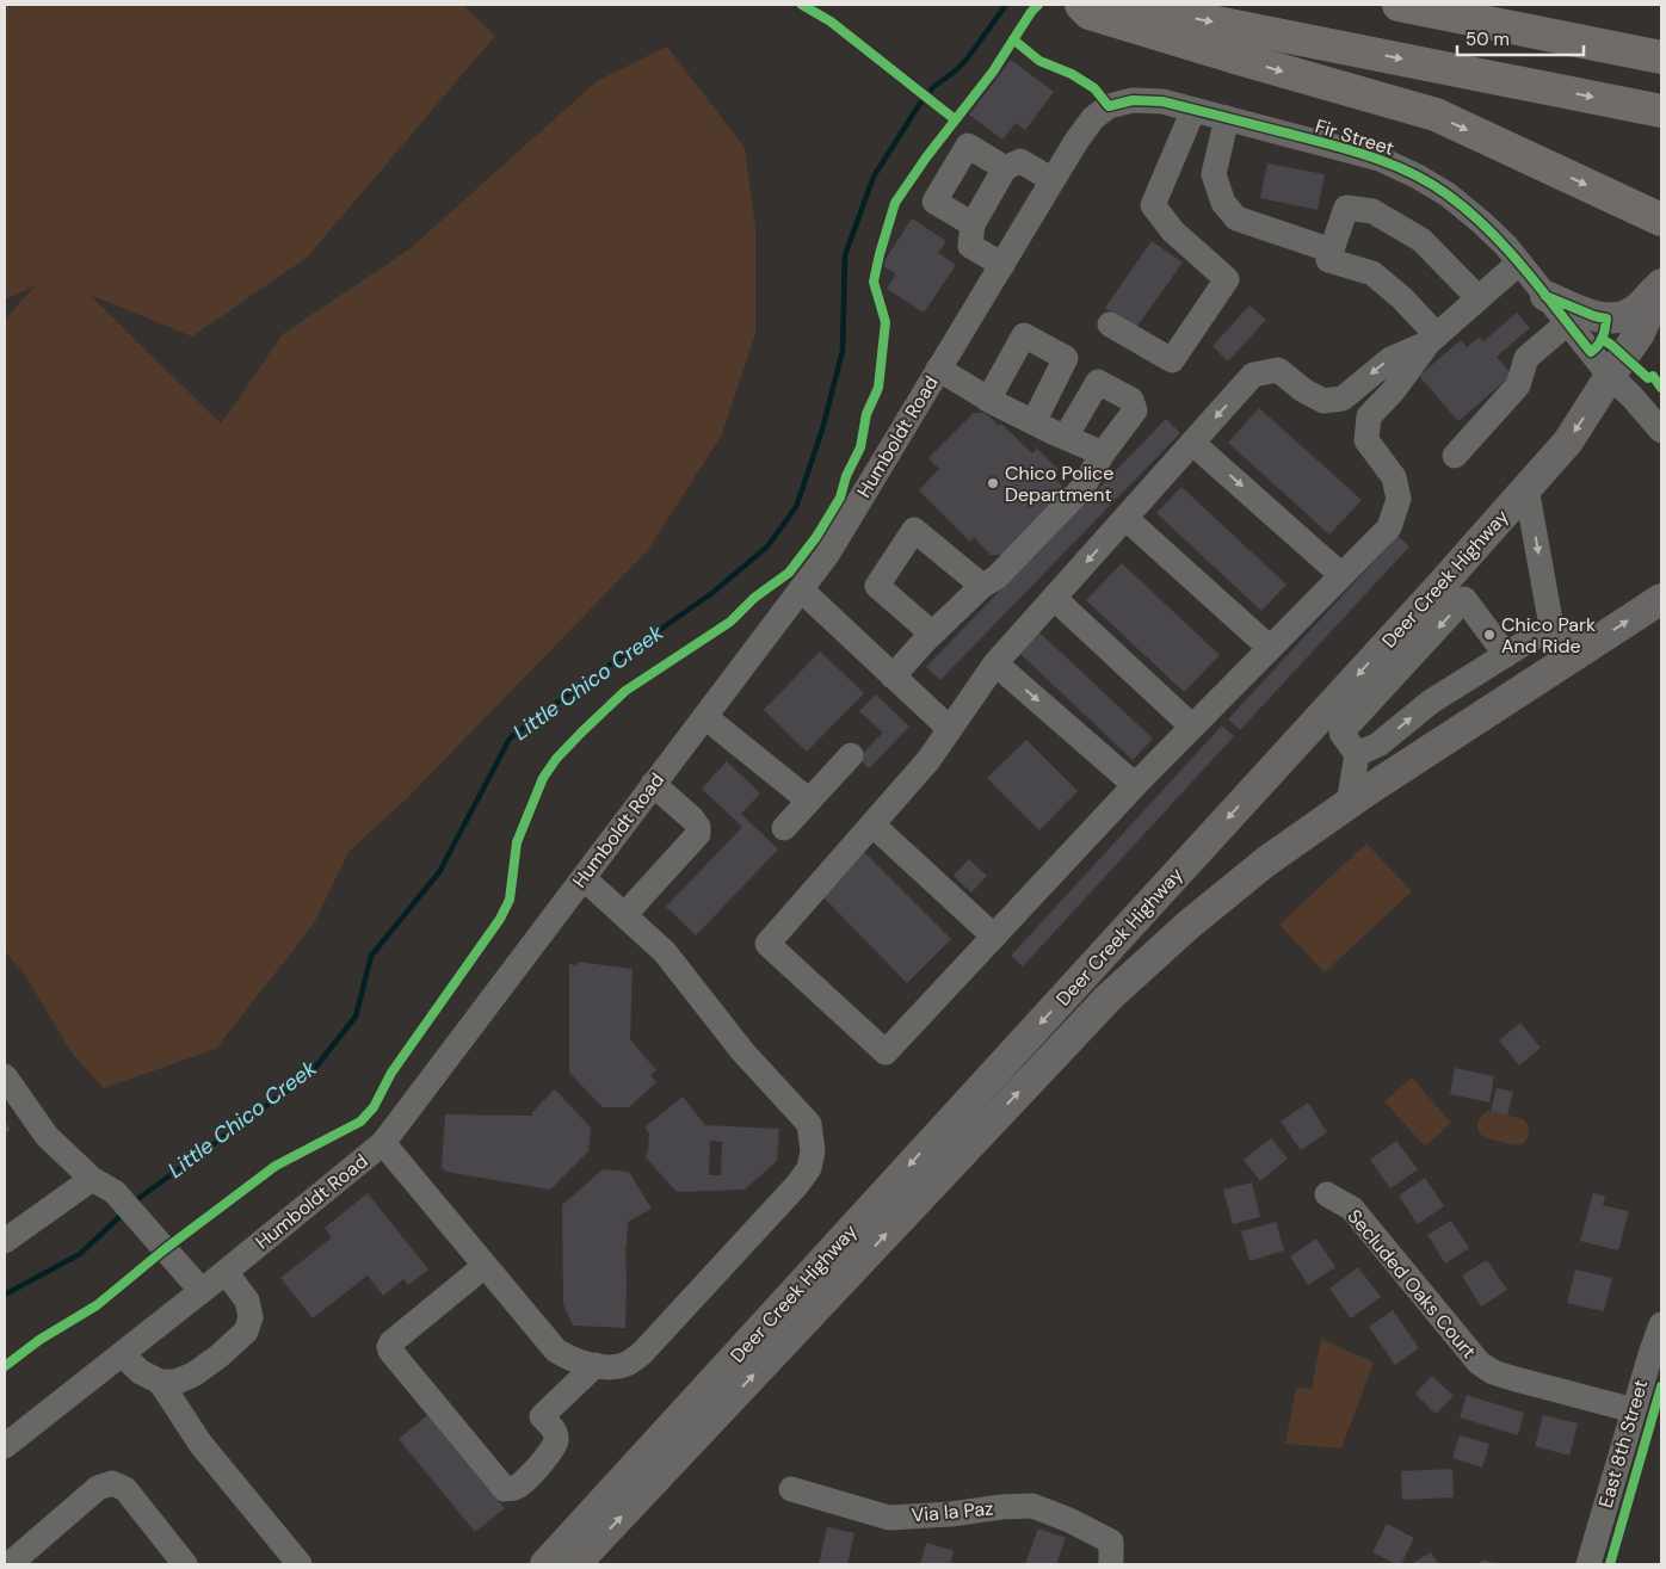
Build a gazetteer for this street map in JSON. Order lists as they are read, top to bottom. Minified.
{"streets":{"main road":["Deer Creek Highway"],"street":["Fir Street","Humboldt Road","Secluded Oaks Court","East 8th Street","Via la Paz"]},"crossings":[["Fir Street","Humboldt Road"],["Fir Street","Deer Creek Highway"],["Secluded Oaks Court","East 8th Street"]],"water":["Little Chico Creek"],"places":["Chico Police Department","Chico Park And Ride"],"scale_bar":"50 m"}
